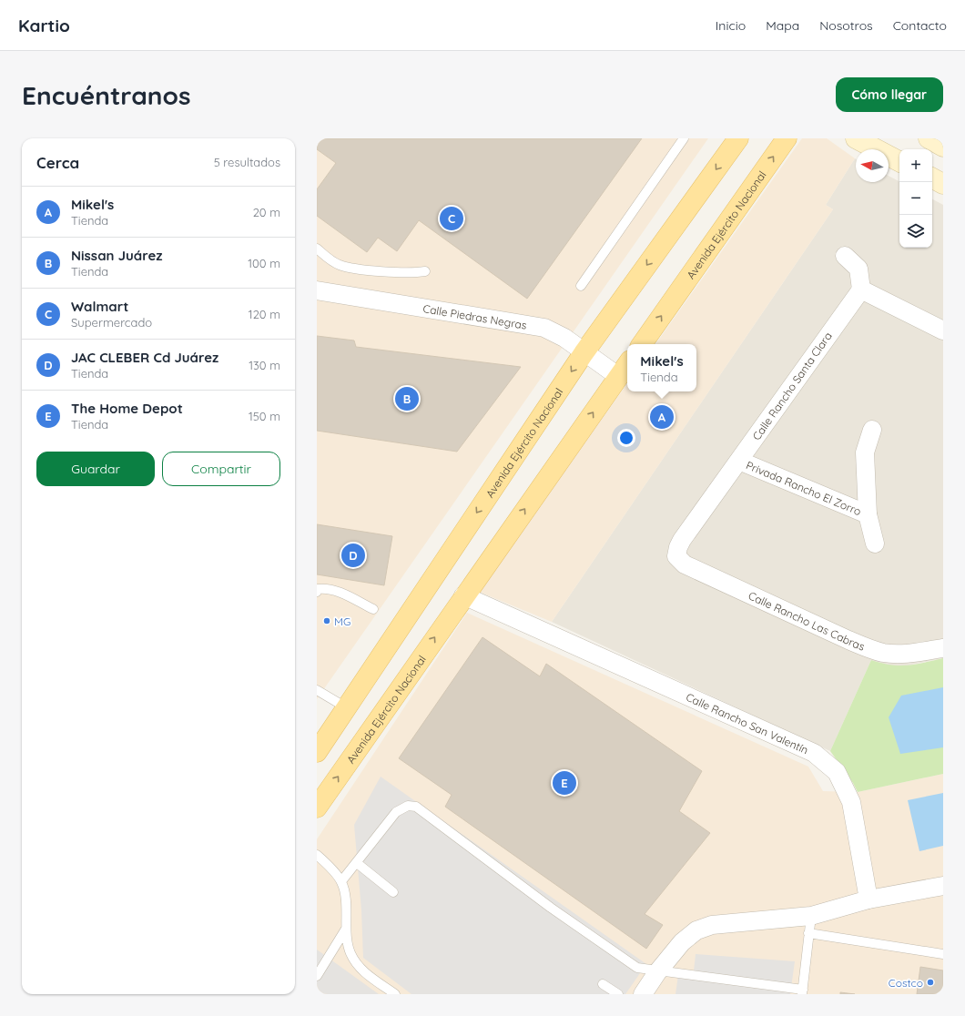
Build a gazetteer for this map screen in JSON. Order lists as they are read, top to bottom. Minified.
{"streets":{"main road":["Avenida Ejército Nacional"],"street":["Calle Piedras Negras","Calle Rancho Santa Clara","Privada Rancho El Zorro","Calle Rancho Las Cabras","Calle Rancho San Valentín"]},"crossings":[["Avenida Ejército Nacional","Calle Piedras Negras"],["Avenida Ejército Nacional","Calle Rancho San Valentín"],["Calle Rancho Santa Clara","Privada Rancho El Zorro"],["Calle Rancho Santa Clara","Calle Rancho Las Cabras"]],"places":["MG","Costco"],"north":"left","page":{"header":"Kartio","nav":["Inicio","Mapa","Nosotros","Contacto"],"buttons":["Cómo llegar",["Guardar","Compartir"]],"title":"Encuéntranos","heading":["Cerca","5 resultados"],"map_buttons":["+","−"],"list":[{"mark":"A","name":"Mikel's","note":"Tienda","value":"20 m"},{"mark":"B","name":"Nissan Juárez","note":"Tienda","value":"100 m"},{"mark":"C","name":"Walmart","note":"Supermercado","value":"120 m"},{"mark":"D","name":"JAC CLEBER Cd Juárez","note":"Tienda","value":"130 m"},{"mark":"E","name":"The Home Depot","note":"Tienda","value":"150 m"}],"pins":["C","B","A","D","E"],"popup":["Mikel's","Tienda"]}}
